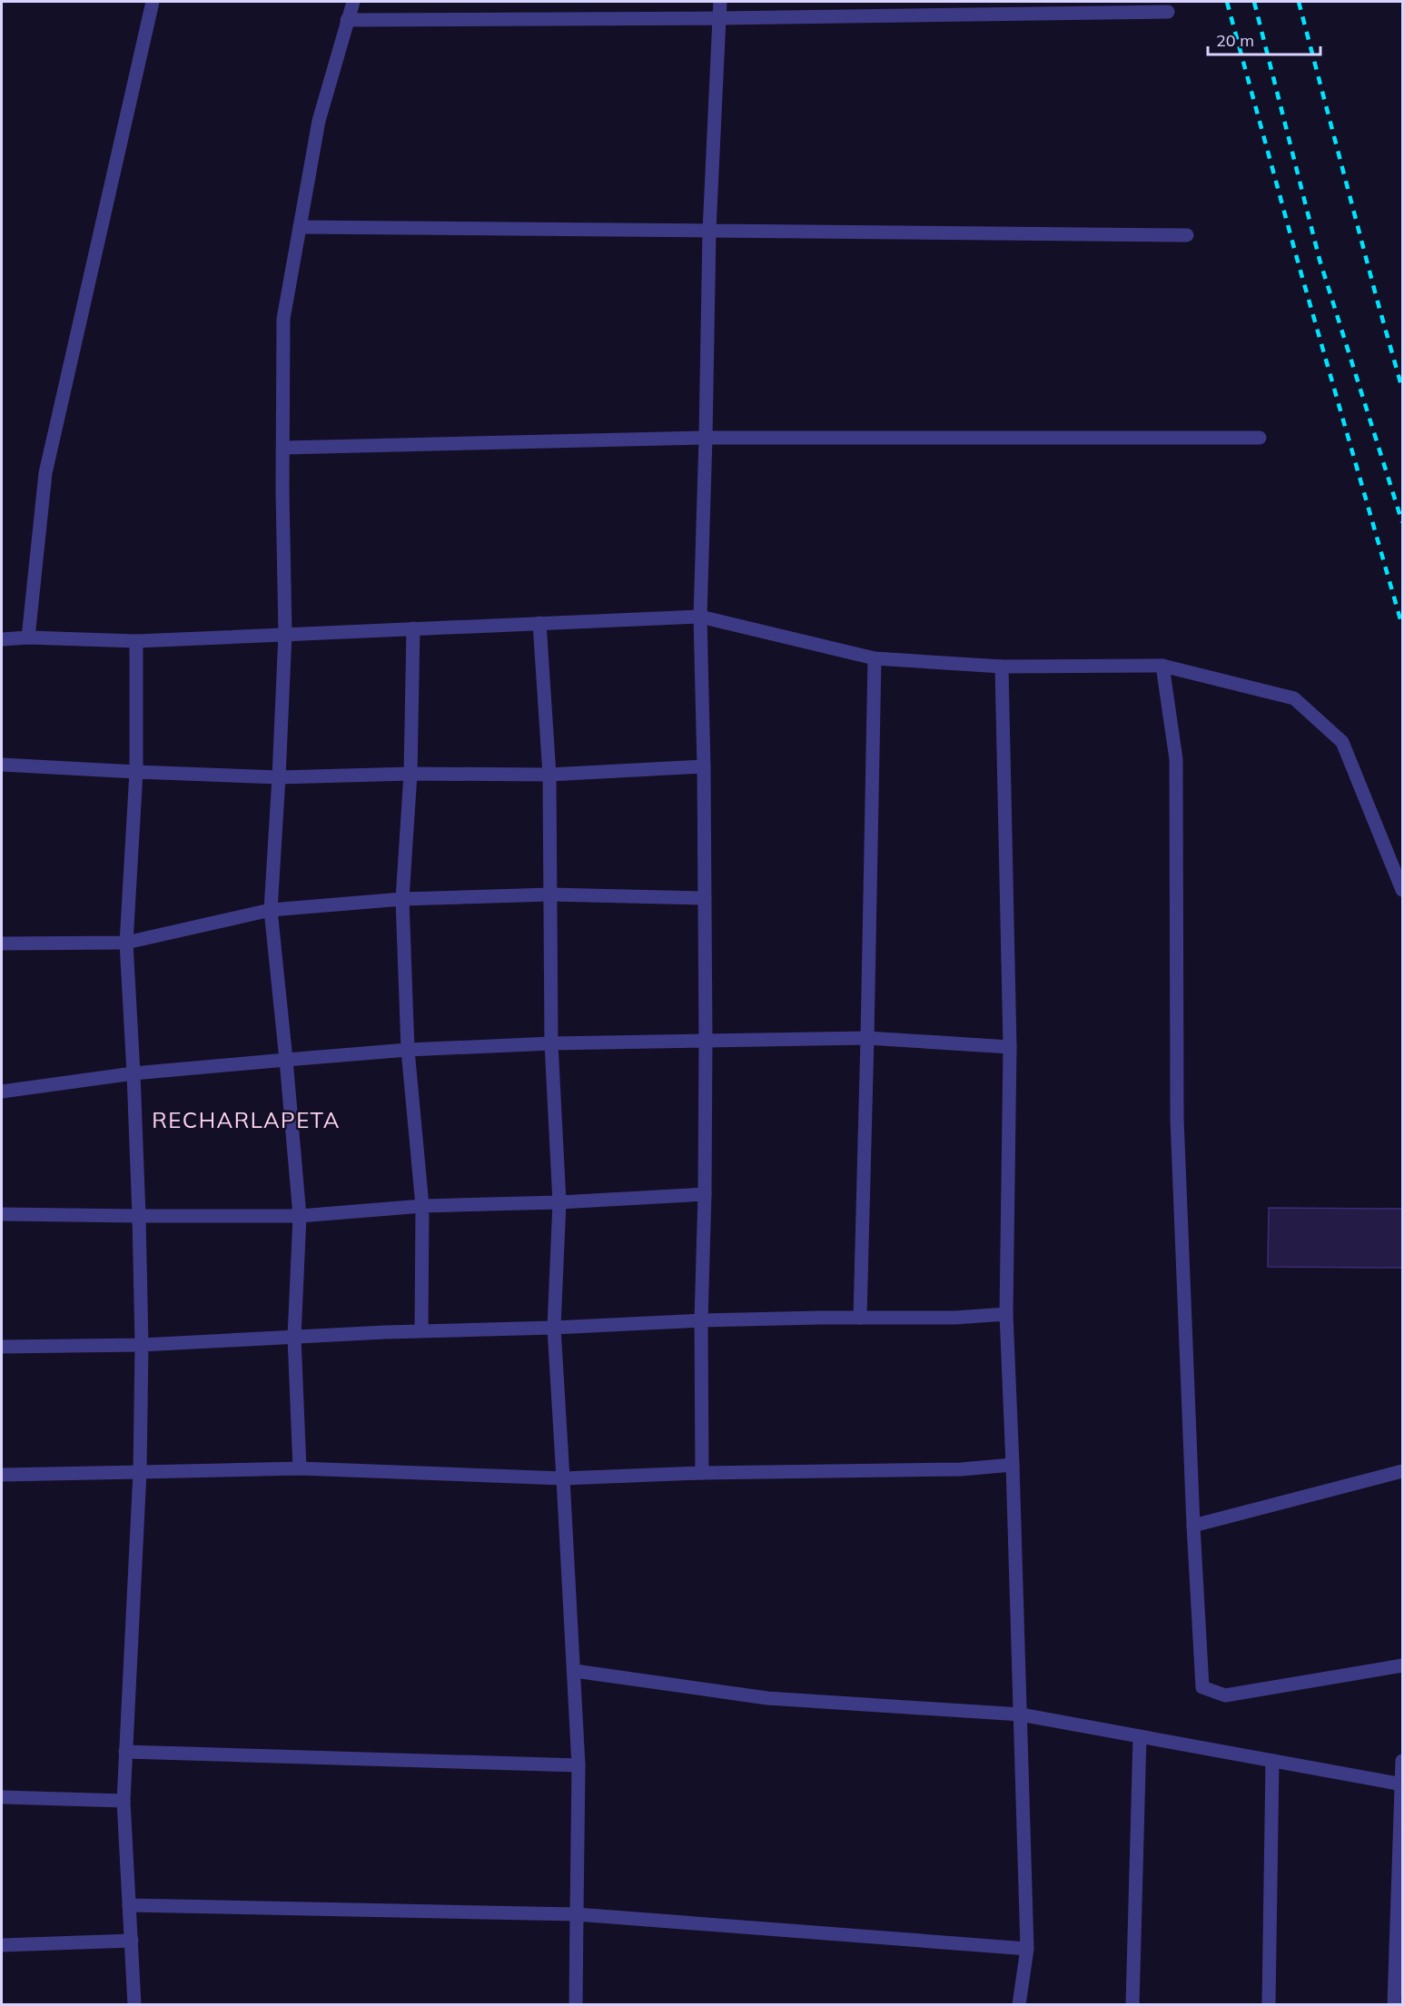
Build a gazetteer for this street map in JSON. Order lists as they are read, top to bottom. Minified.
{"districts":["RECHARLAPETA"],"scale_bar":"20 m"}
